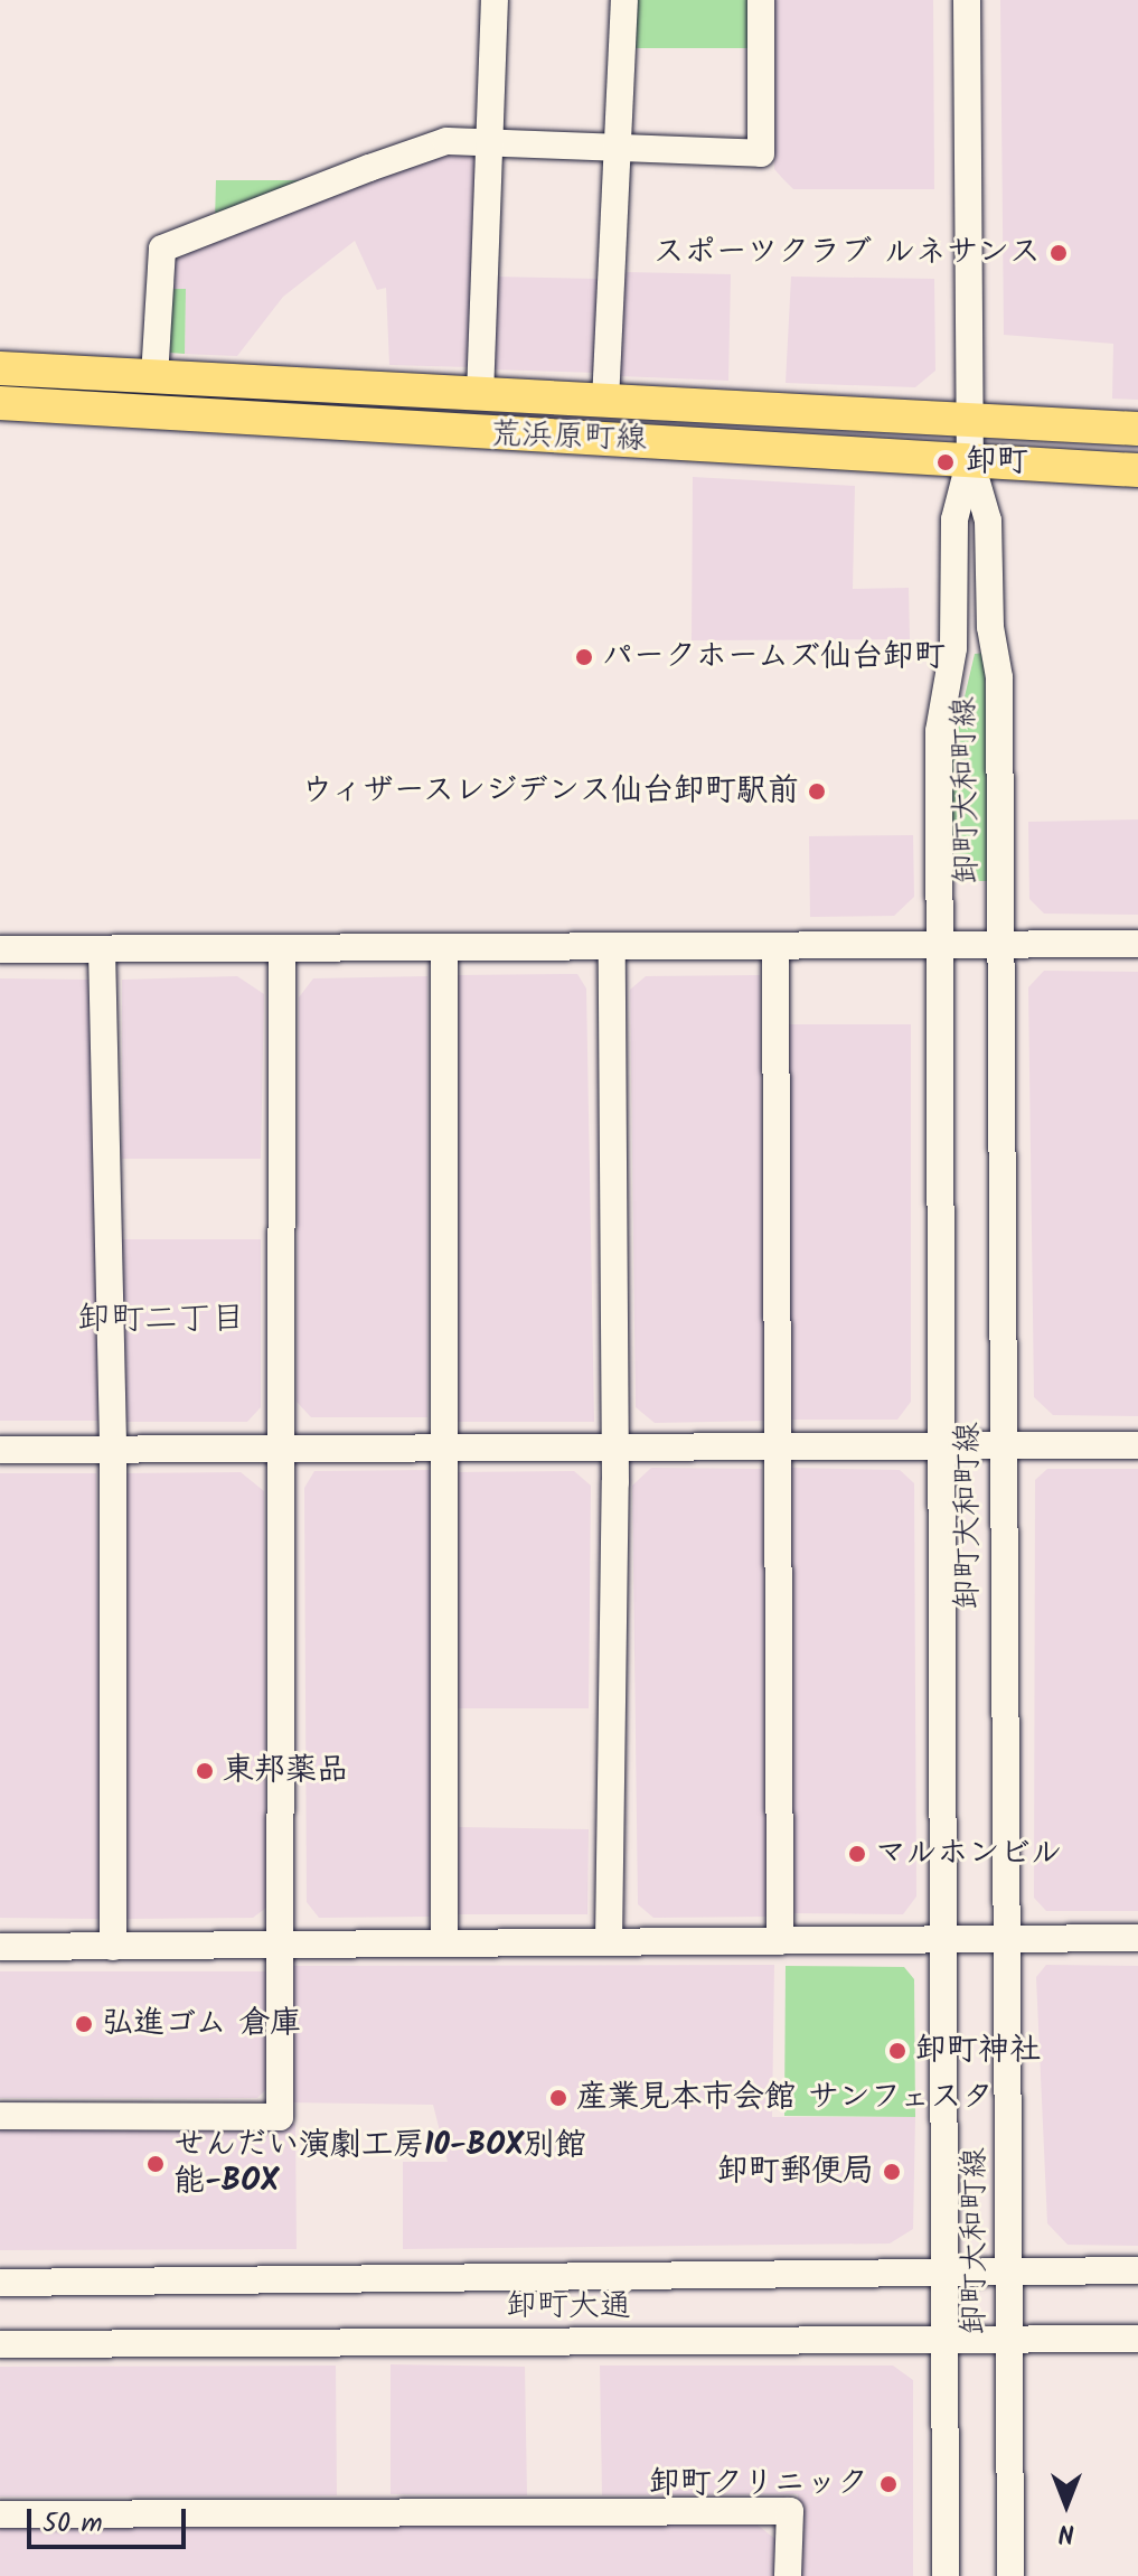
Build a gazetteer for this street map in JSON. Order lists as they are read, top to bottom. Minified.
{"streets":{"main road":["荒浜原町線"],"street":["卸町大和町線","卸町大通"]},"crossings":[["荒浜原町線","卸町大和町線"],["卸町大和町線","卸町大通"]],"districts":["卸町二丁目"],"places":["スポーツクラブ ルネサンス","卸町","パークホームズ仙台卸町","ウィザースレジデンス仙台卸町駅前","東邦薬品","マルホンビル","弘進ゴム 倉庫","卸町神社","産業見本市会館 サンフェスタ","せんだい演劇工房10-BOX別館 能-BOX","卸町郵便局","卸町クリニック"],"scale_bar":"50 m","north":"bottom"}
